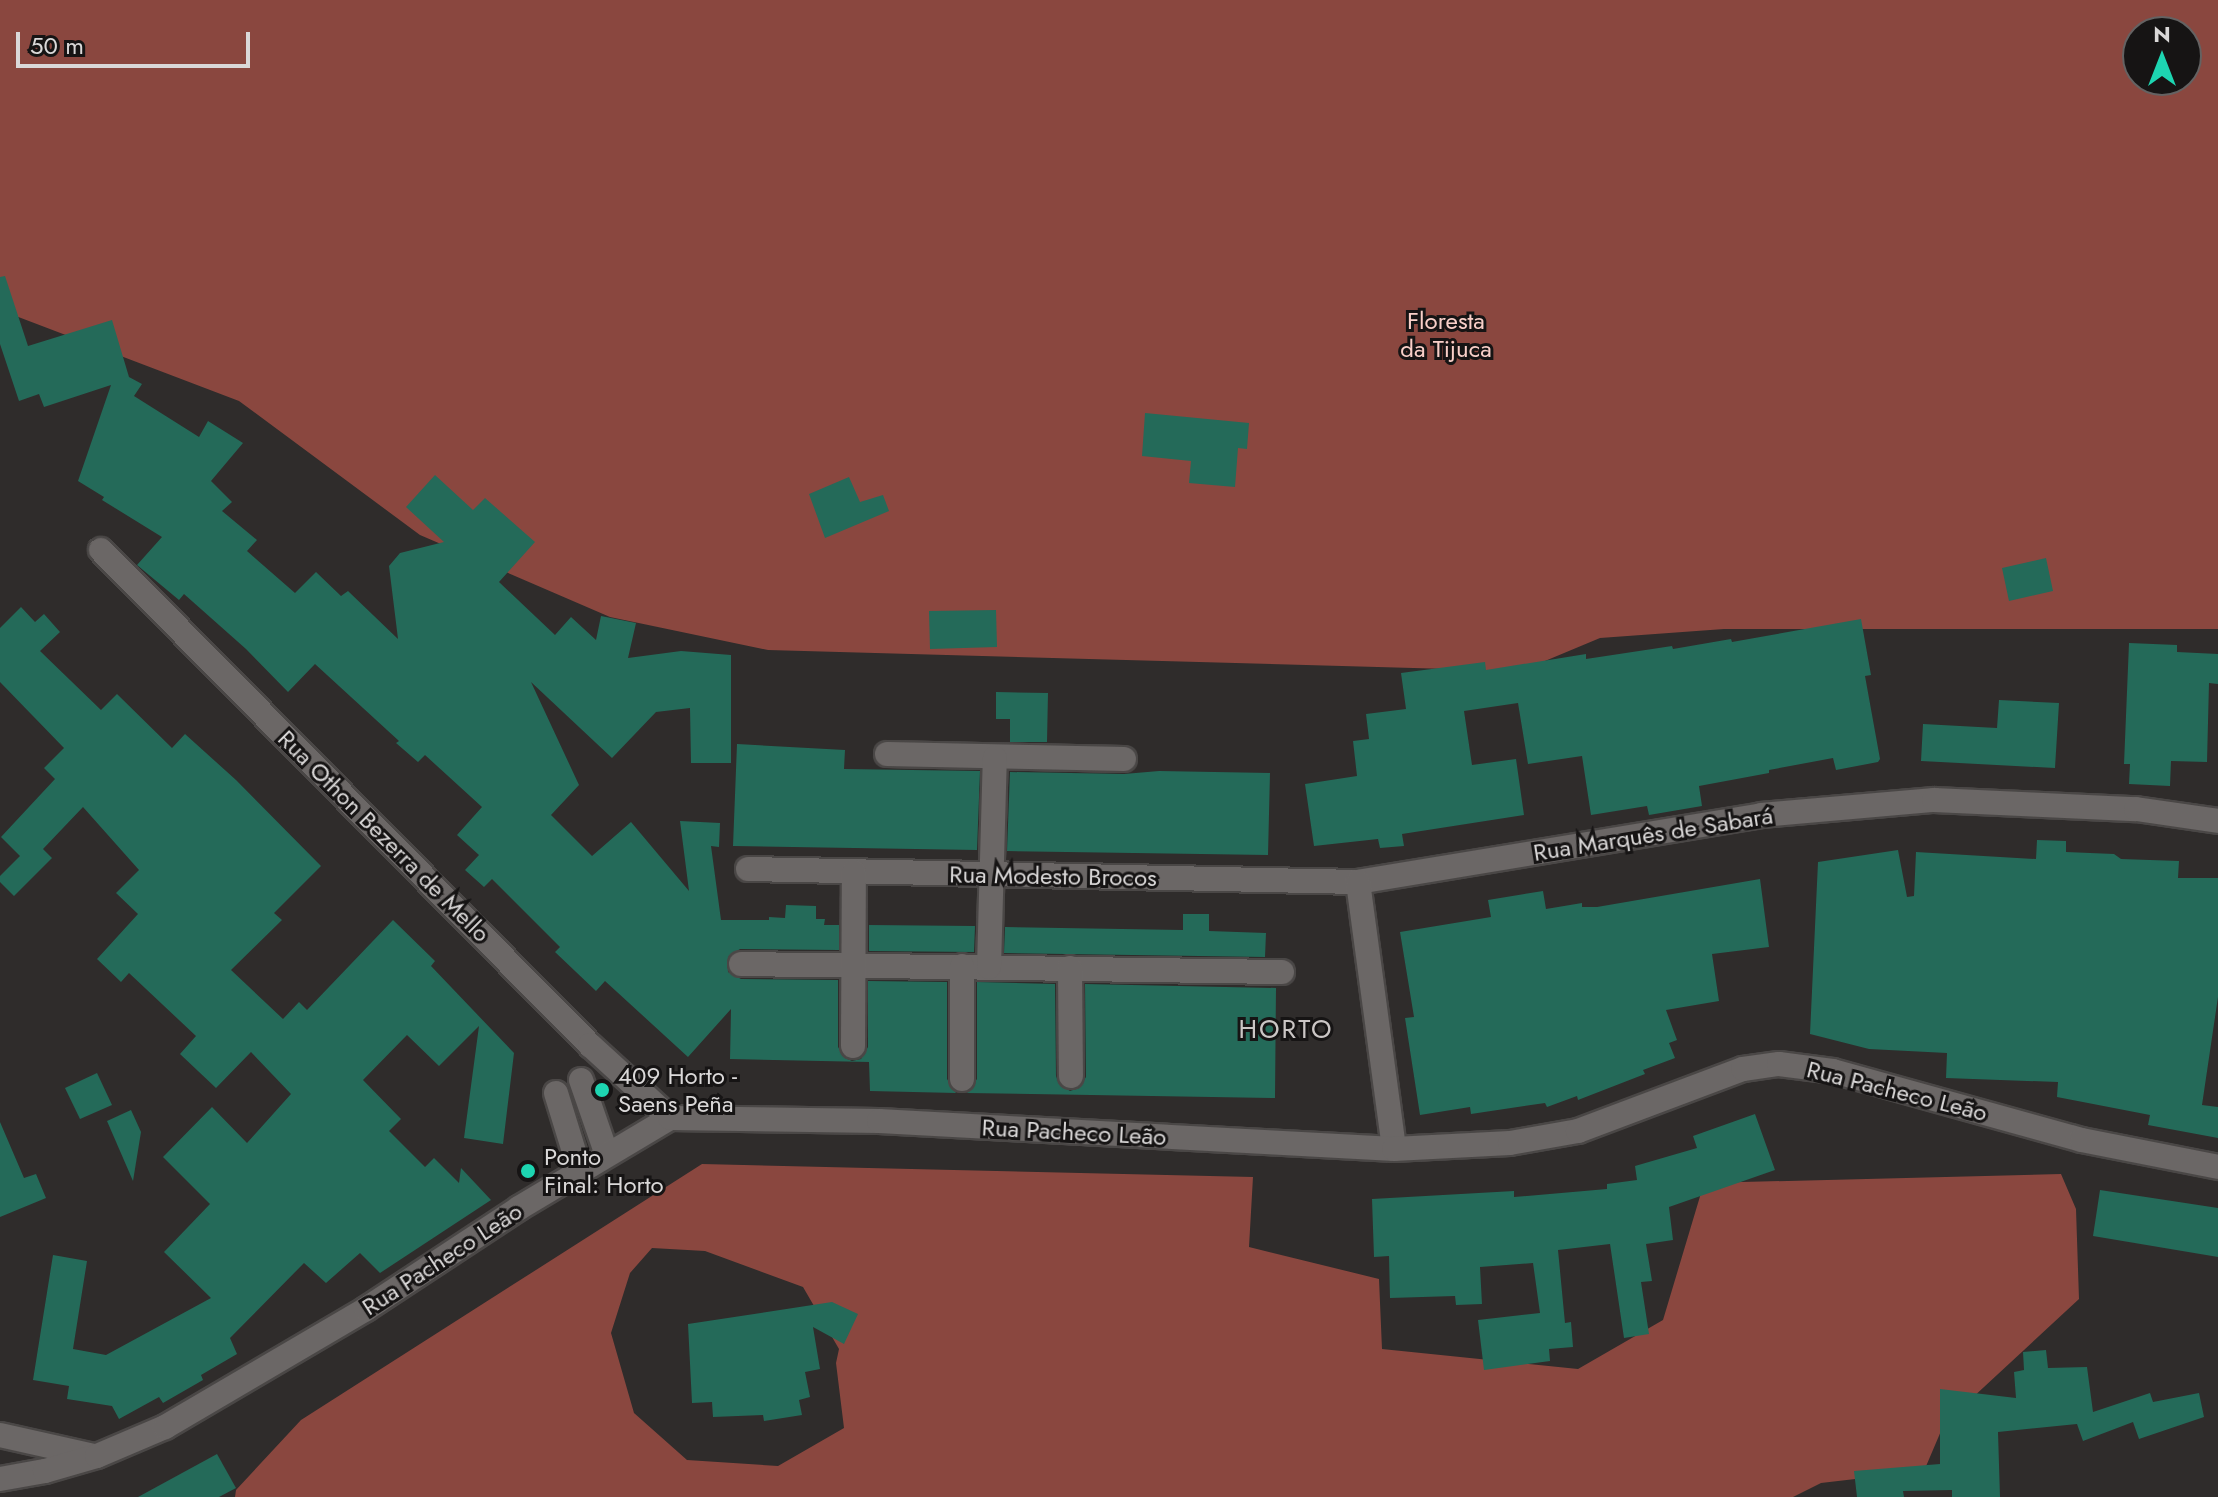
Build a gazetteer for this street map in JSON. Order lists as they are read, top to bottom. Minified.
{"streets":{"street":["Rua Marquês de Sabará","Rua Othon Bezerra de Mello","Rua Modesto Brocos","Rua Pacheco Leão"]},"crossings":[["Rua Marquês de Sabará","Rua Modesto Brocos"],["Rua Othon Bezerra de Mello","Rua Pacheco Leão"]],"districts":["HORTO"],"parks":["Floresta da Tijuca"],"places":["409 Horto - Saens Peña","Ponto Final: Horto"],"scale_bar":"50 m","north":"top"}
